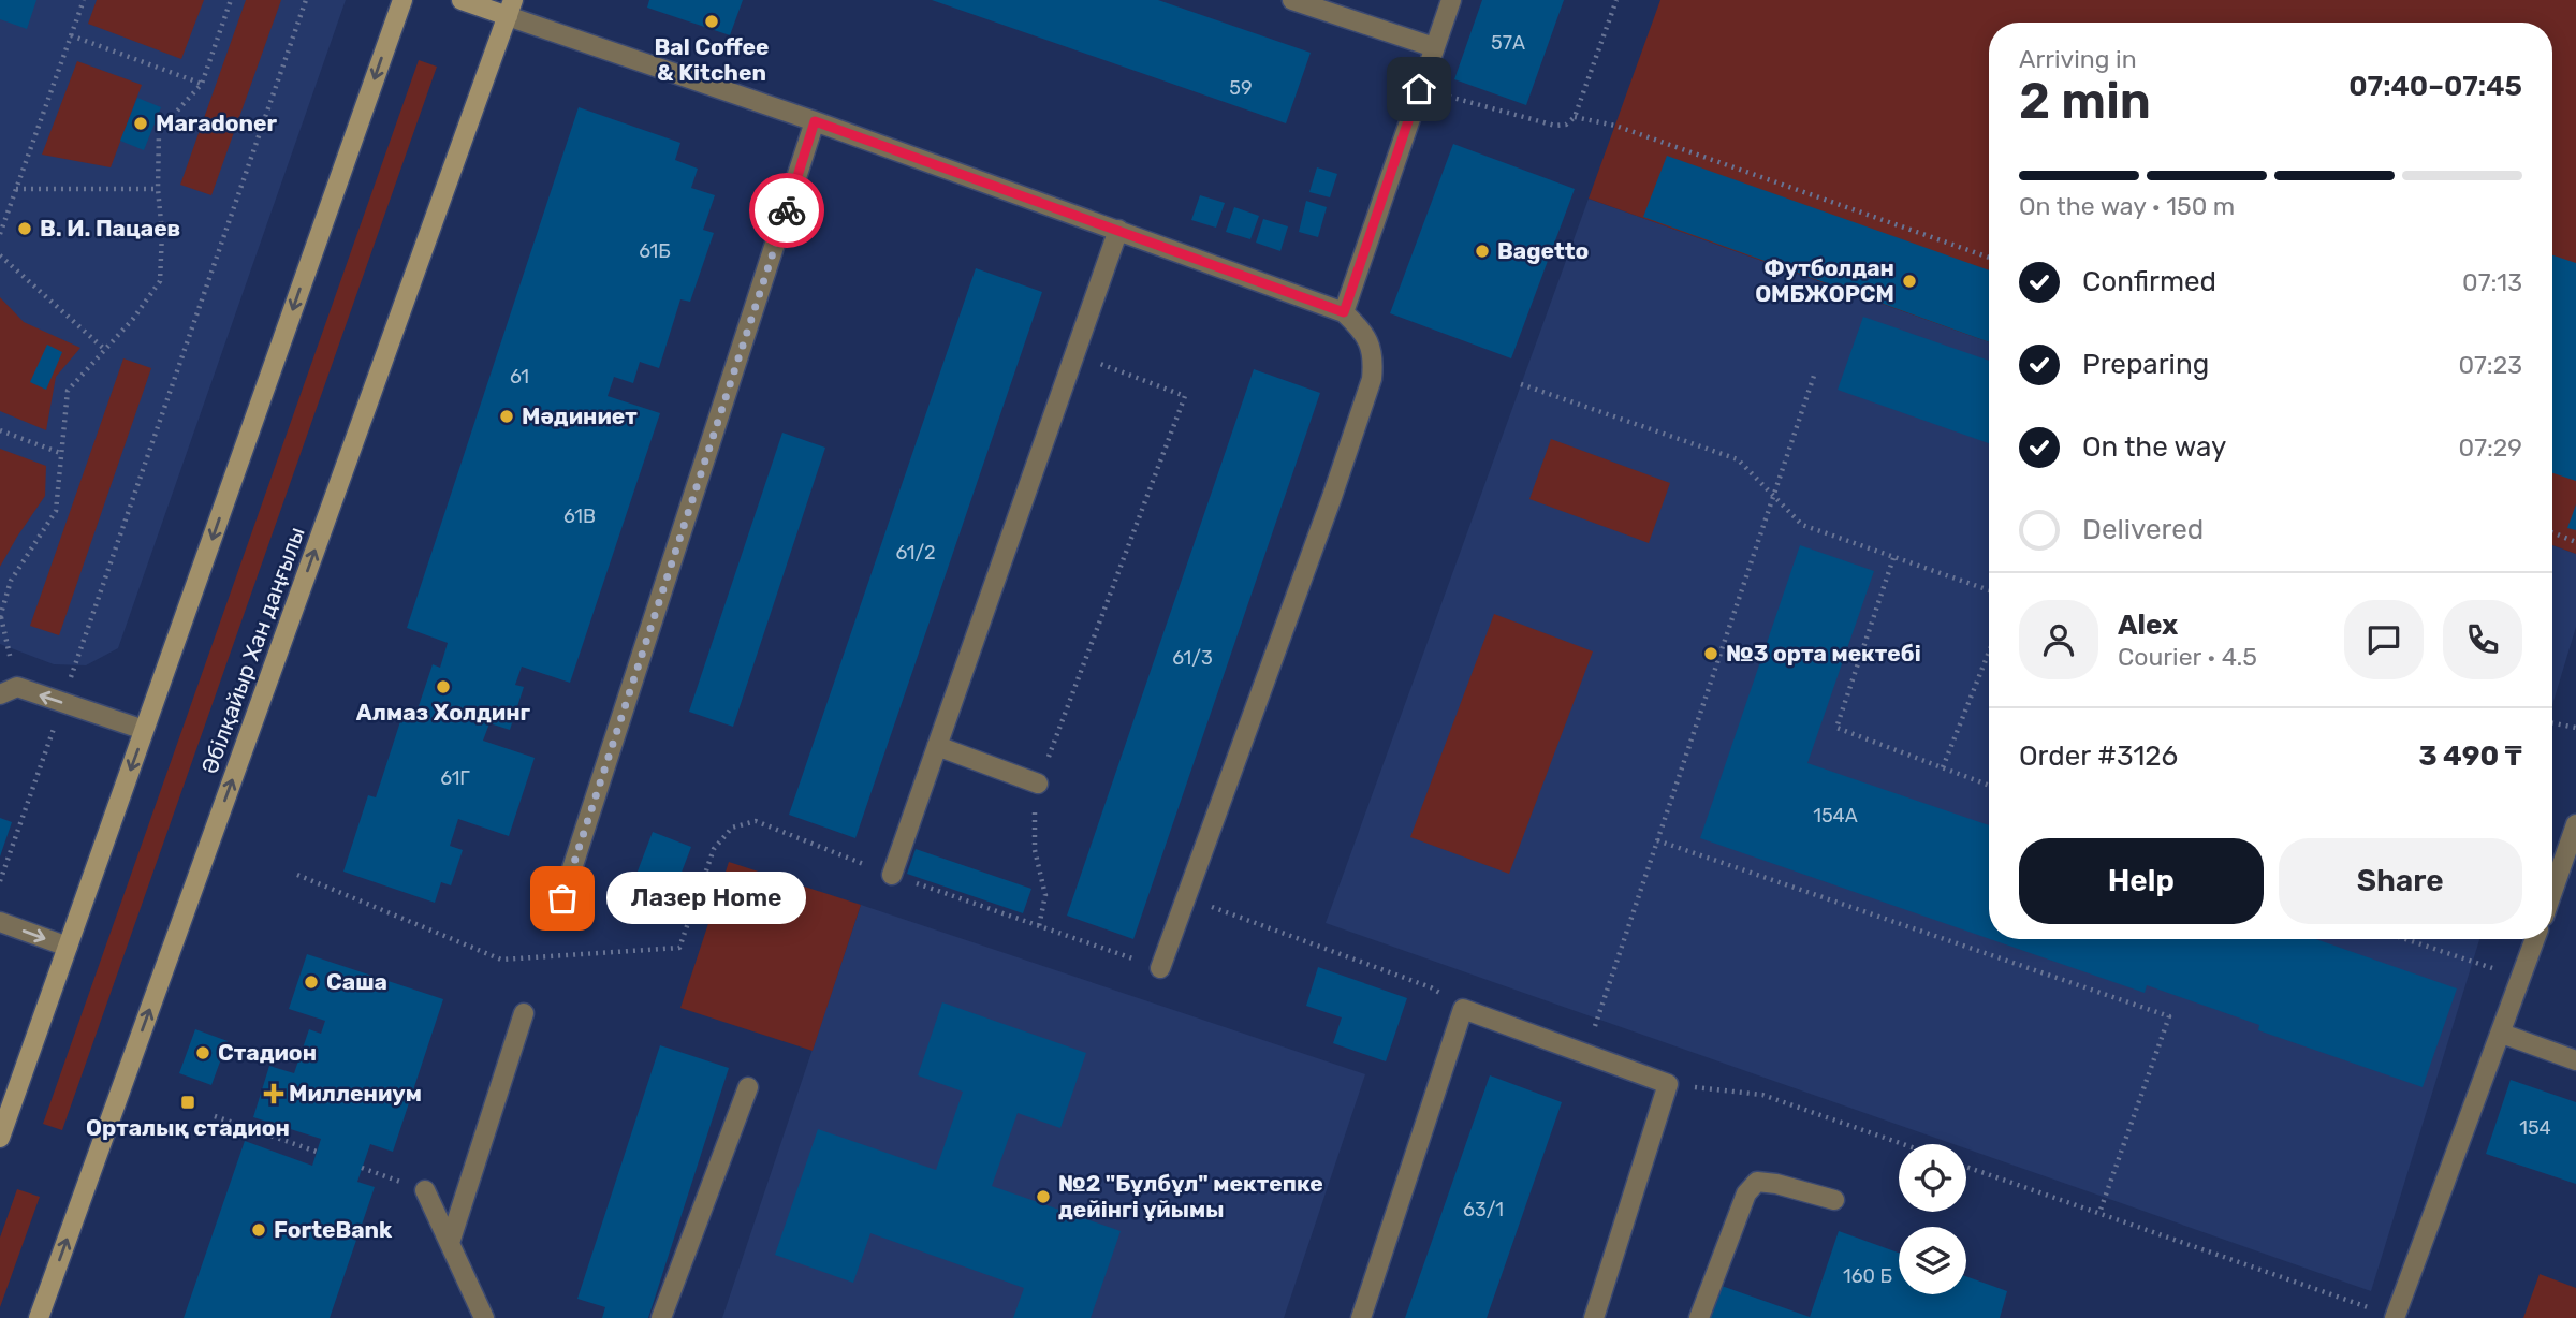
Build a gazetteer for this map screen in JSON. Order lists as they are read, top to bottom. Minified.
{"streets":{"main road":["Әбілқайыр Хан даңғылы"]},"places":{"other":["Bal Coffee & Kitchen","Maradoner","В. И. Пацаев","Bagetto","Футболдан ОМБЖОРСМ","Мәдиниет","№3 орта мектебі","Алмаз Холдинг","Лазер Home","Саша","Стадион","№2 \"Бұлбұл\" мектепке дейінгі ұйымы","ForteBank"],"health":["Миллениум"],"transit":["Орталық стадион"]},"house_numbers":["57А","59","61Б","61","61В","61/2","61/3","61Г","154А","154","63/1","160 Б"],"page":{"heading":["2 min","Arriving in","07:40–07:45"],"panel":["Alex","Courier · 4.5","Order #3126","3 490 ₸"],"bar":"On the way · 150 m","list":[["Confirmed","07:13"],["Preparing","07:23"],["On the way","07:29"],"Delivered"],"buttons":["Help","Share"],"bubble":"Лазер Home"}}
